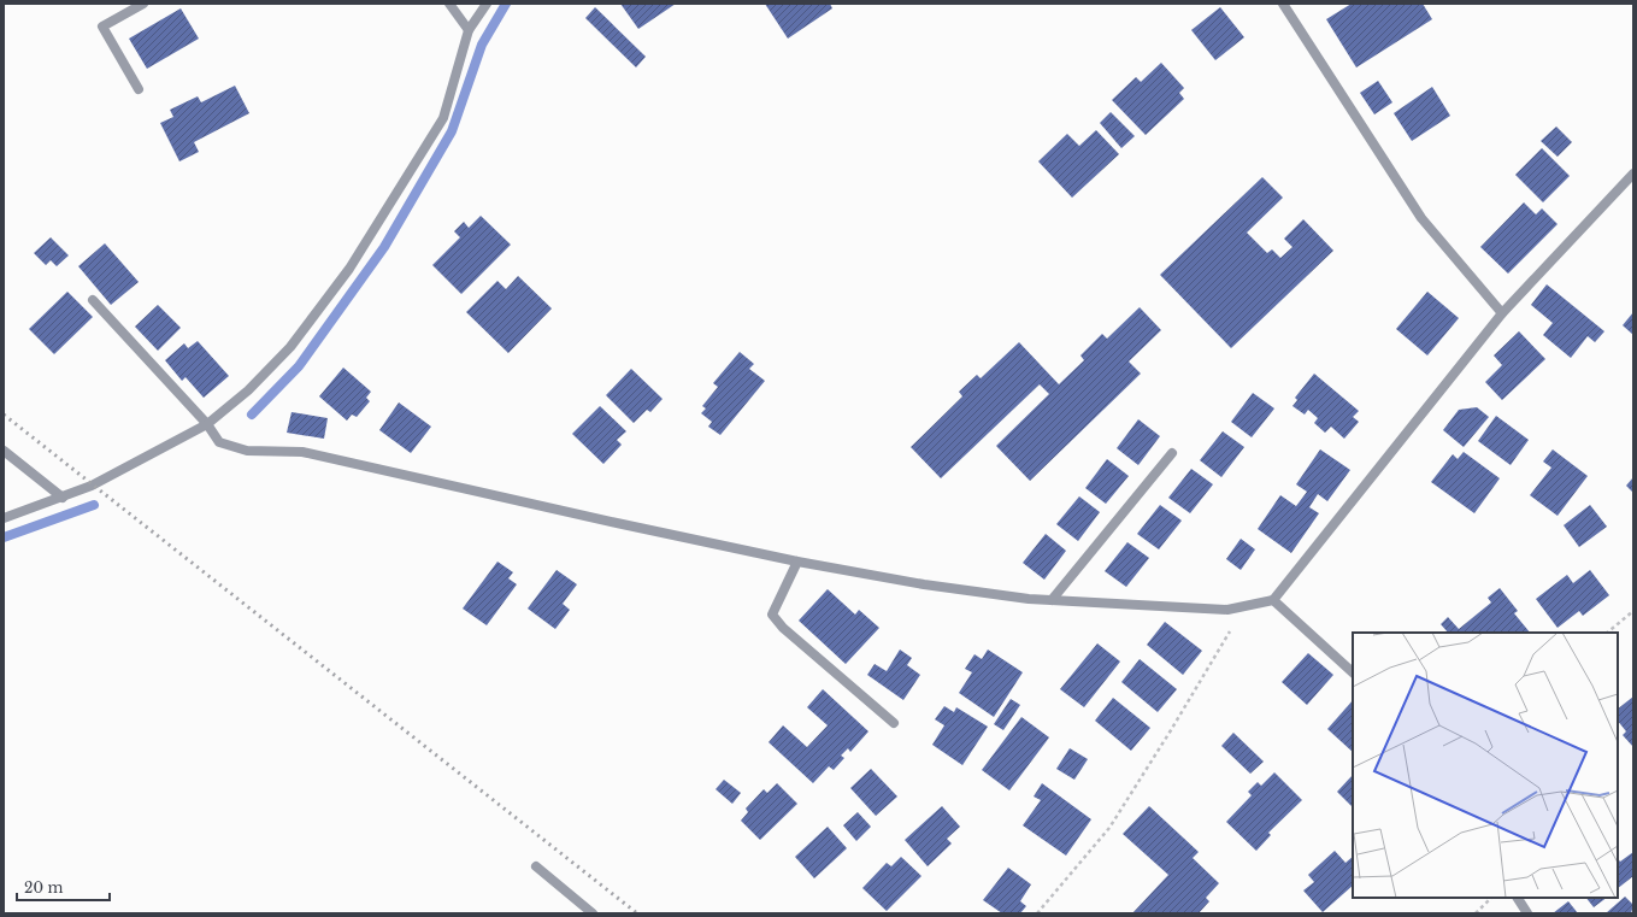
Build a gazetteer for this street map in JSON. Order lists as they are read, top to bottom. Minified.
{"scale_bar":"20 m"}
